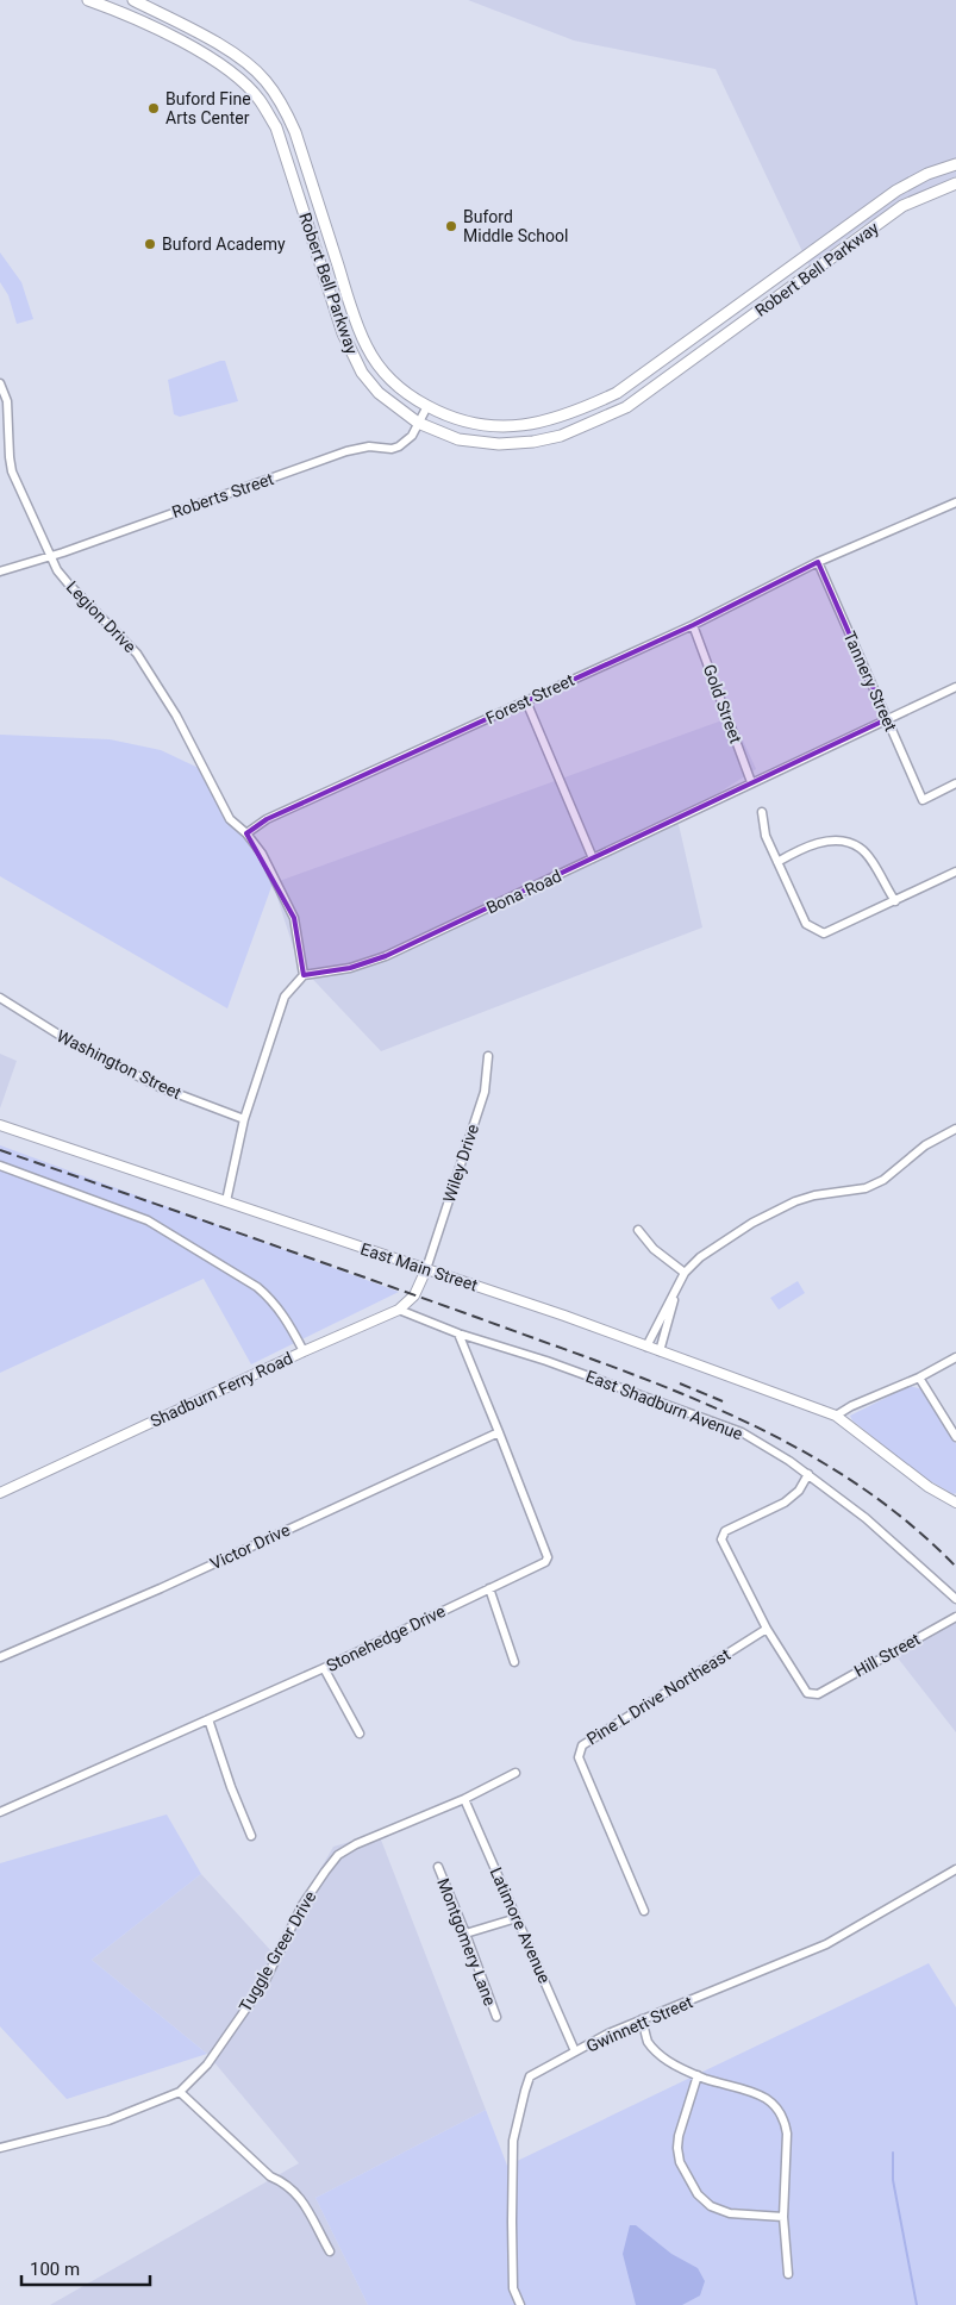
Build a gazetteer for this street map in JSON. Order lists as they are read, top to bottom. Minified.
{"streets":{"main road":["Robert Bell Parkway"],"street":["Roberts Street","Legion Drive","Tannery Street","Forest Street","Gold Street","Bona Road","Washington Street","Wiley Drive","East Main Street","Shadburn Ferry Road","East Shadburn Avenue","Victor Drive","Stonehedge Drive","Hill Street","Pine L Drive Northeast","Latimore Avenue","Montgomery Lane","Tuggle Greer Drive","Gwinnett Street"]},"crossings":[["Robert Bell Parkway","Roberts Street"],["Roberts Street","Legion Drive"],["Legion Drive","Forest Street"],["Tannery Street","Forest Street"],["Tannery Street","Bona Road"],["Forest Street","Gold Street"],["Gold Street","Bona Road"],["Wiley Drive","East Main Street"],["Wiley Drive","Shadburn Ferry Road"],["East Main Street","Shadburn Ferry Road"],["Shadburn Ferry Road","East Shadburn Avenue"],["East Shadburn Avenue","Stonehedge Drive"],["Victor Drive","Stonehedge Drive"],["Hill Street","Pine L Drive Northeast"],["Latimore Avenue","Tuggle Greer Drive"],["Latimore Avenue","Gwinnett Street"]],"places":["Buford Fine Arts Center","Buford Middle School","Buford Academy"],"scale_bar":"100 m"}
